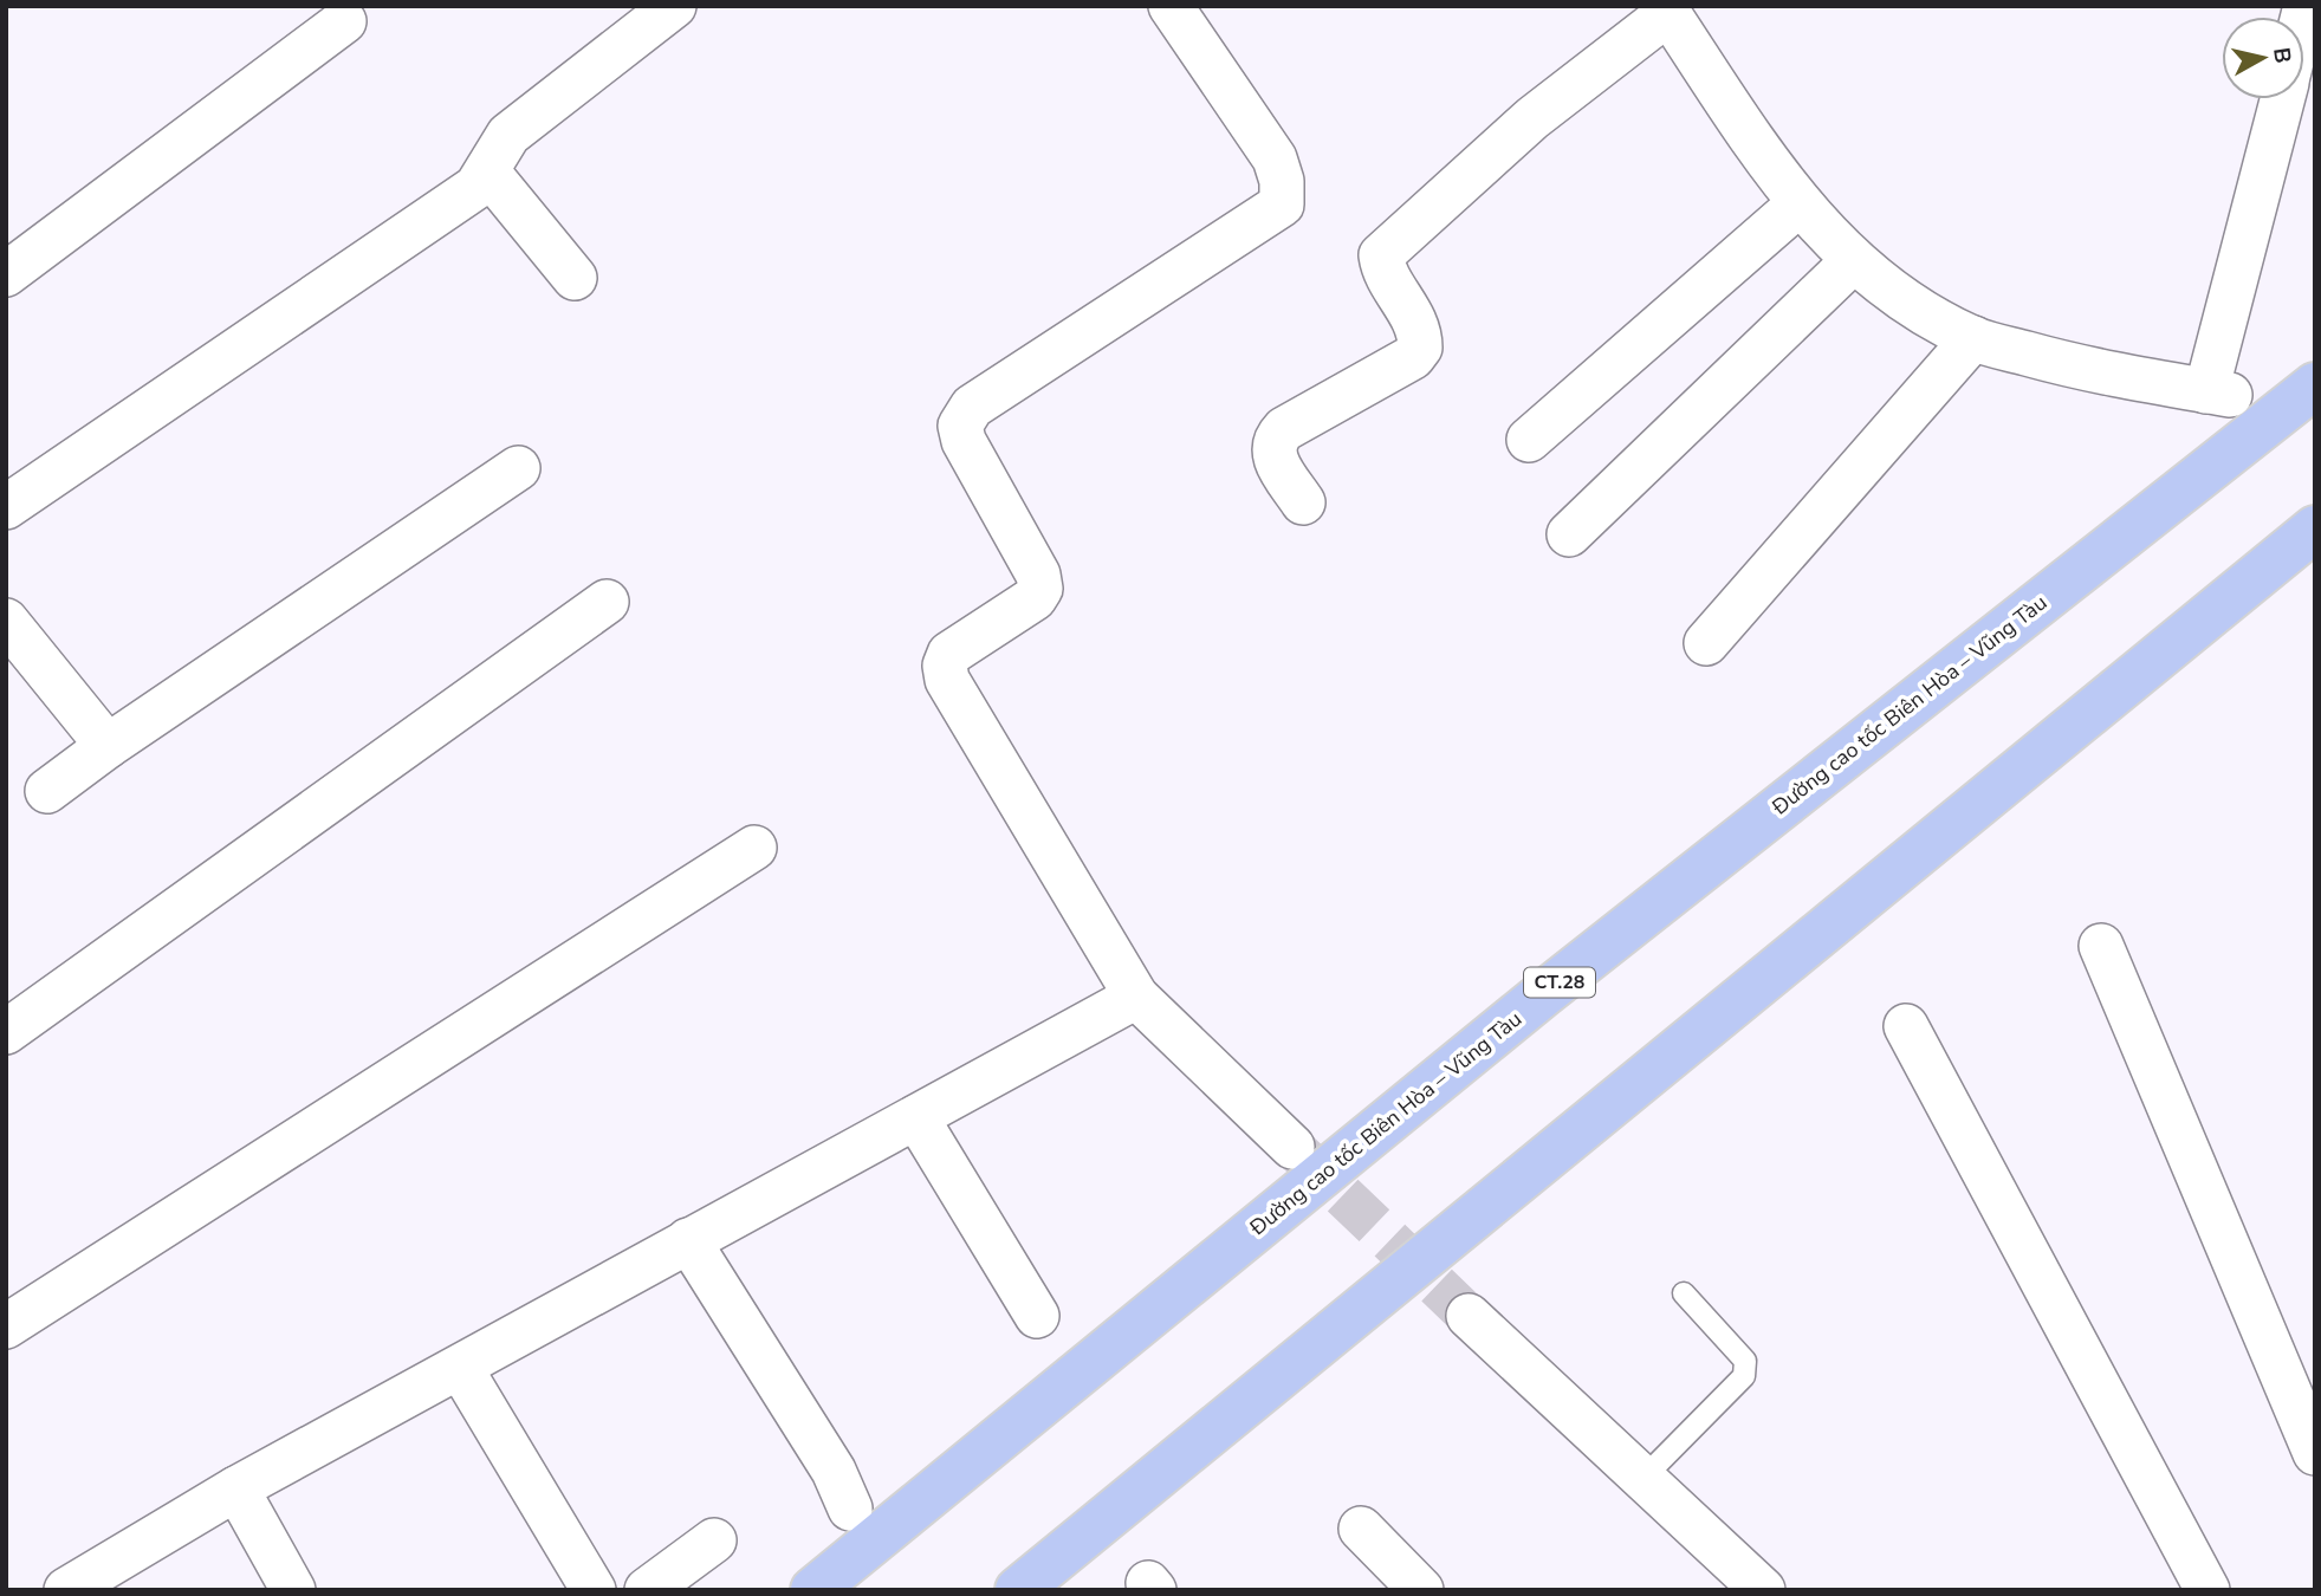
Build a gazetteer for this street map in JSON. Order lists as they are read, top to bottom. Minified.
{"streets":{"highway":["Đường cao tốc Biên Hòa – Vũng Tàu","CT.28"]},"north":"right"}
